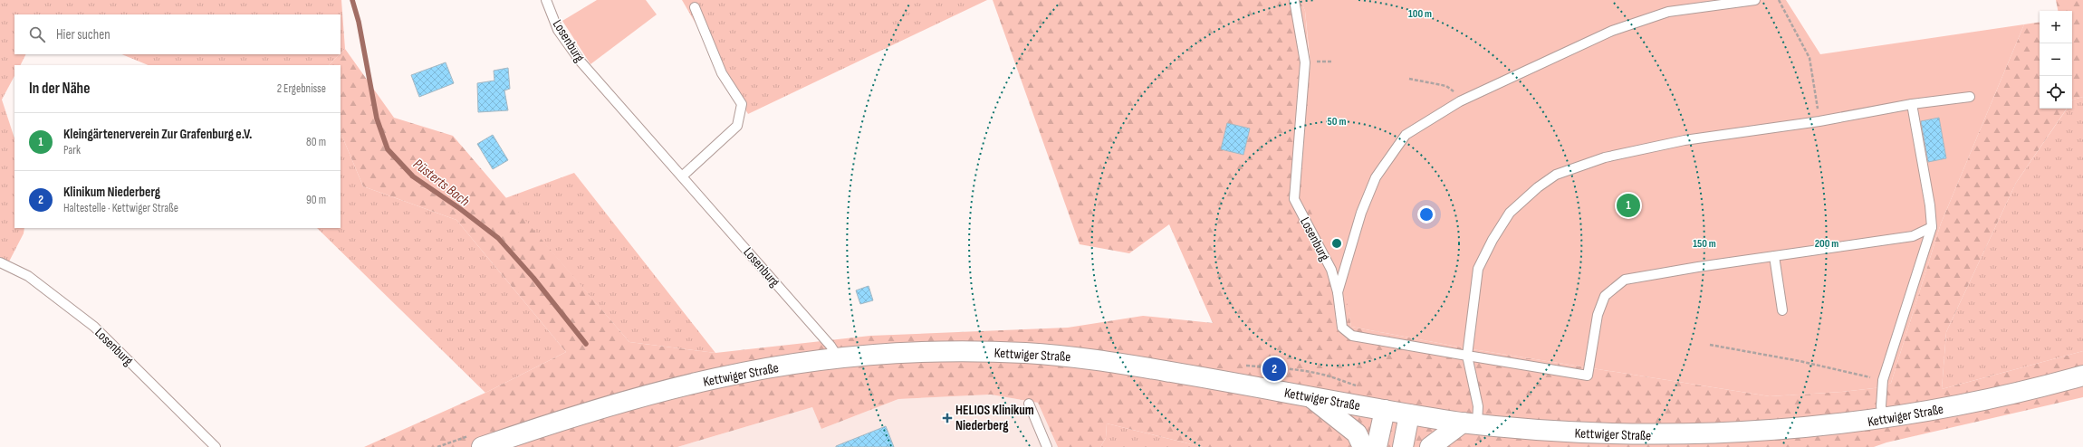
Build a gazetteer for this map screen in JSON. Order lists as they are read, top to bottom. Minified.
{"streets":{"main road":["Kettwiger Straße"],"lane":["Losenburg"]},"crossings":[["Losenburg","Kettwiger Straße"]],"water":["Püsterts Bach"],"places":{"health":["HELIOS Klinikum Niederberg"]},"page":{"map_buttons":["+","−"],"search":"Hier suchen","heading":["In der Nähe","2 Ergebnisse"],"list":[{"mark":"1","name":"Kleingärtenerverein Zur Grafenburg e.V.","note":"Park","value":"80 m"},{"mark":"2","name":"Klinikum Niederberg","note":"Haltestelle · Kettwiger Straße","value":"90 m"}],"pins":["1","2"]},"rings":["100 m","50 m","150 m","200 m"]}
